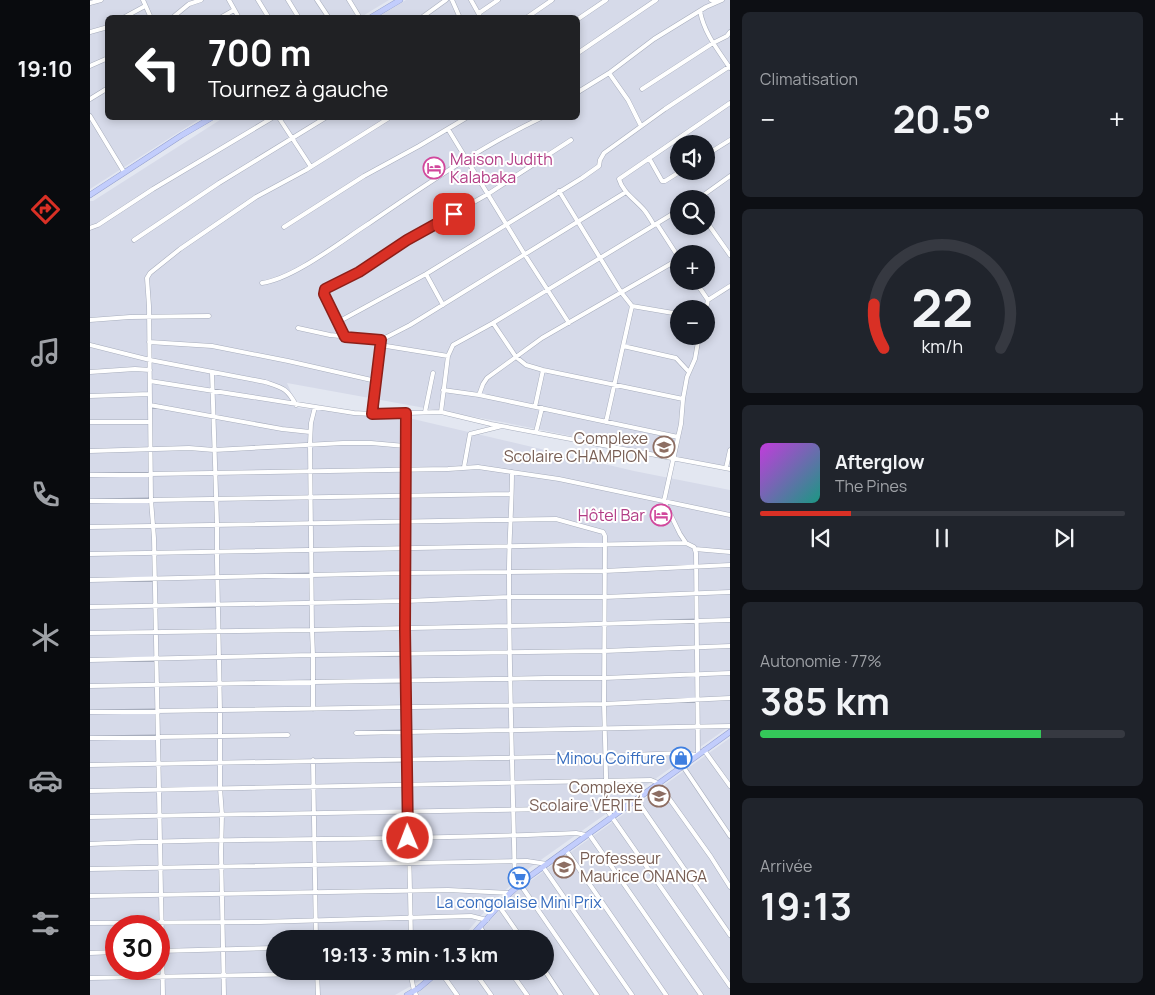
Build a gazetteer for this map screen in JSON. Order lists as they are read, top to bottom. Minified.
{"places":{"hotel":["Maison Judith Kalabaka","Hôtel Bar"],"school or university":["Complexe Scolaire CHAMPION","Complexe Scolaire VÉRITÉ","Professeur Maurice ONANGA"],"shop":["Minou Coiffure"],"supermarket":["La congolaise Mini Prix"]},"page":{"tabs":"19:10","tile":["Climatisation",["Autonomie · 77%","385 km"],["Arrivée","19:13"]],"turn":["700 m","Tournez à gauche"],"heat":["−","20.5°","+"],"map_buttons":["+","−"],"song":["Afterglow","The Pines"],"limit":"30","trip":"19:13 · 3 min · 1.3 km","gauge":["22","km/h"]}}
